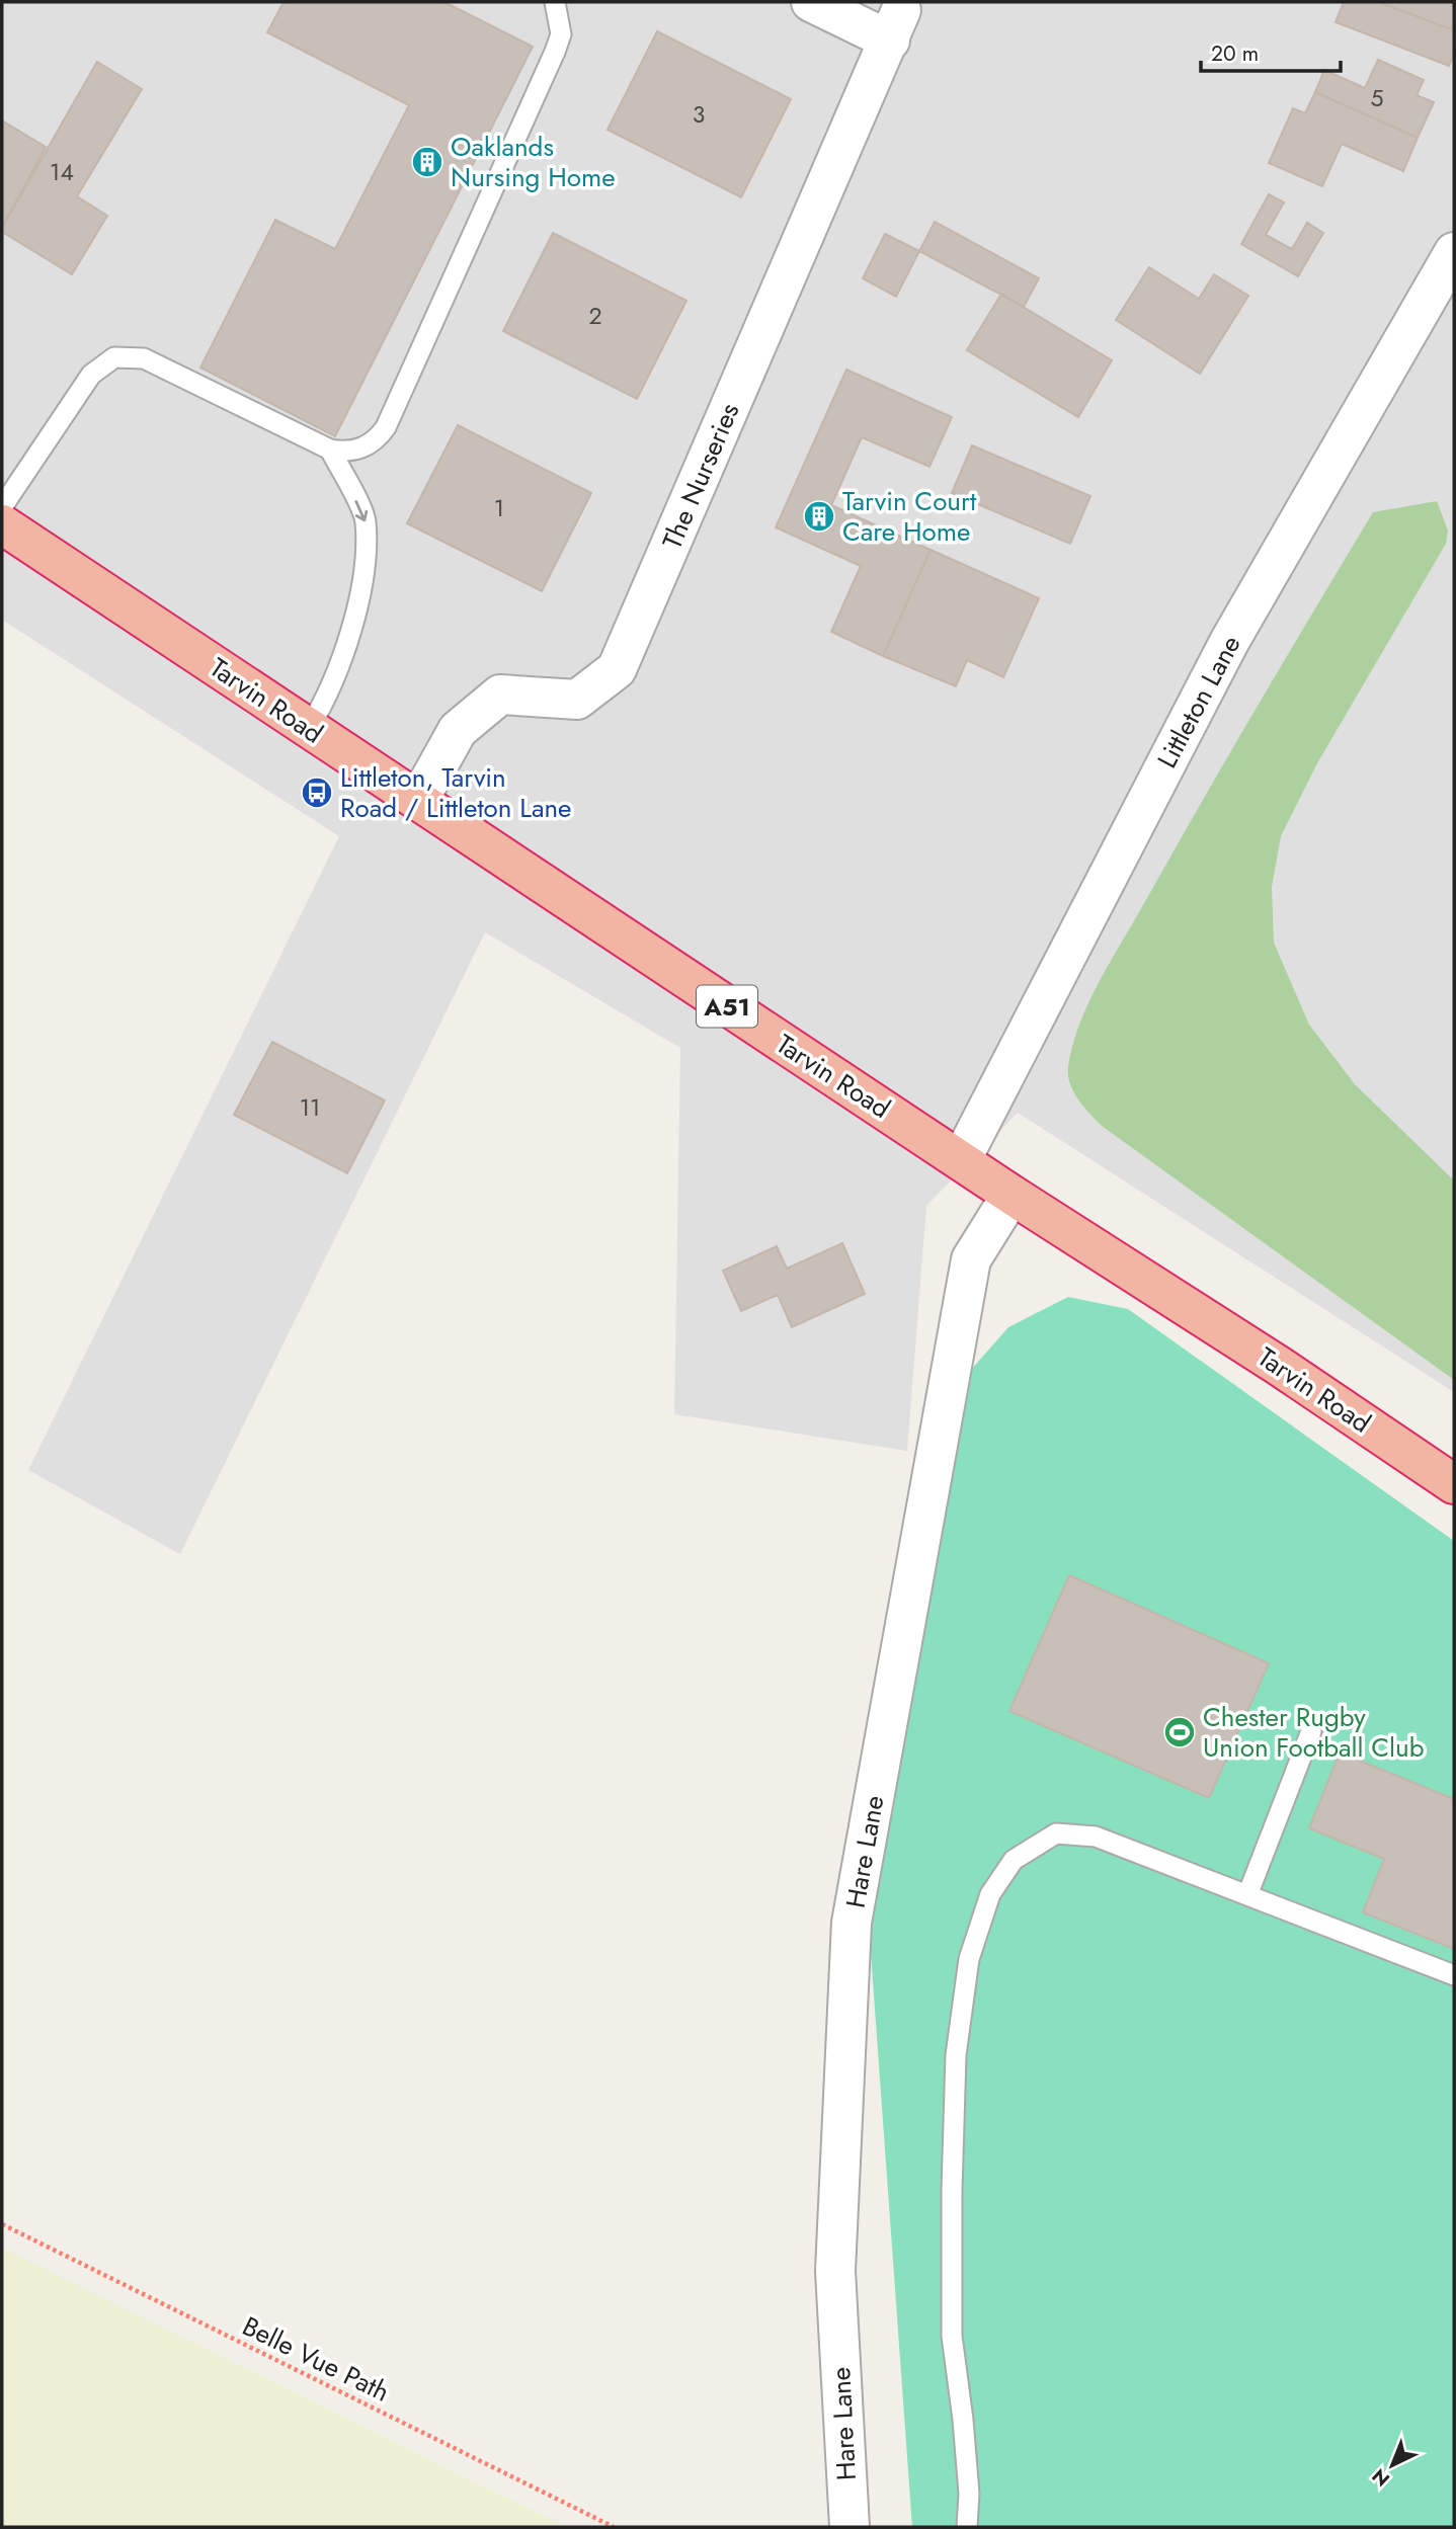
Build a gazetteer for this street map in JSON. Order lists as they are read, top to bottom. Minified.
{"streets":{"highway":["Tarvin Road","A51"],"street":["The Nurseries","Littleton Lane","Hare Lane"],"path":["Belle Vue Path"]},"crossings":[["The Nurseries","Tarvin Road"],["Tarvin Road","Littleton Lane"],["Tarvin Road","Hare Lane"]],"places":{"building":["Oaklands Nursing Home","Tarvin Court Care Home"],"bus stop":["Littleton, Tarvin Road / Littleton Lane"],"sports":["Chester Rugby Union Football Club"]},"house_numbers":["5","3","14","2","1","11"],"scale_bar":"20 m","north":"bottom left"}
